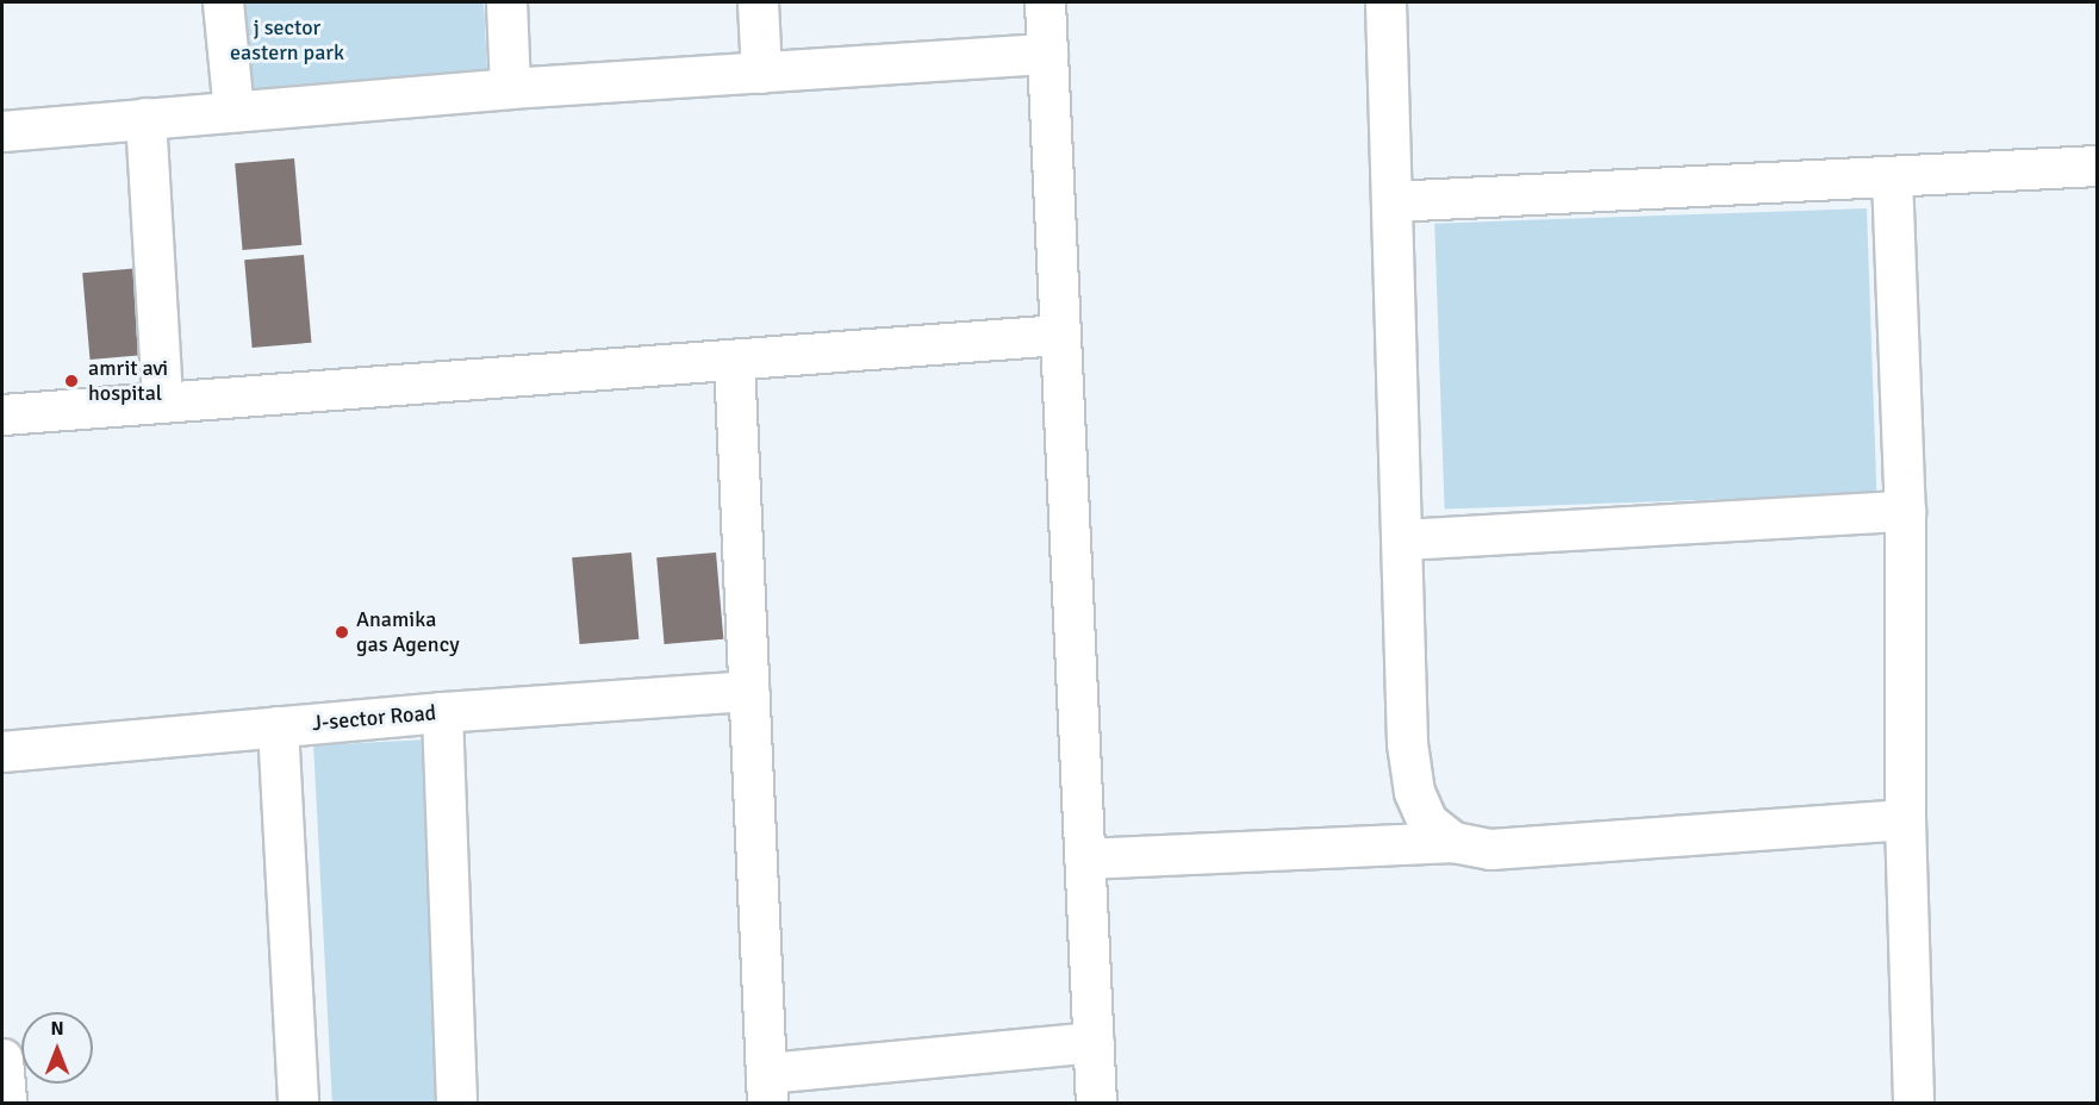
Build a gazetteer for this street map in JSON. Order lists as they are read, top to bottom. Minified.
{"streets":{"street":["J-sector Road"]},"parks":["j sector eastern park"],"places":["amrit avi hospital","Anamika gas Agency"],"north":"top"}
